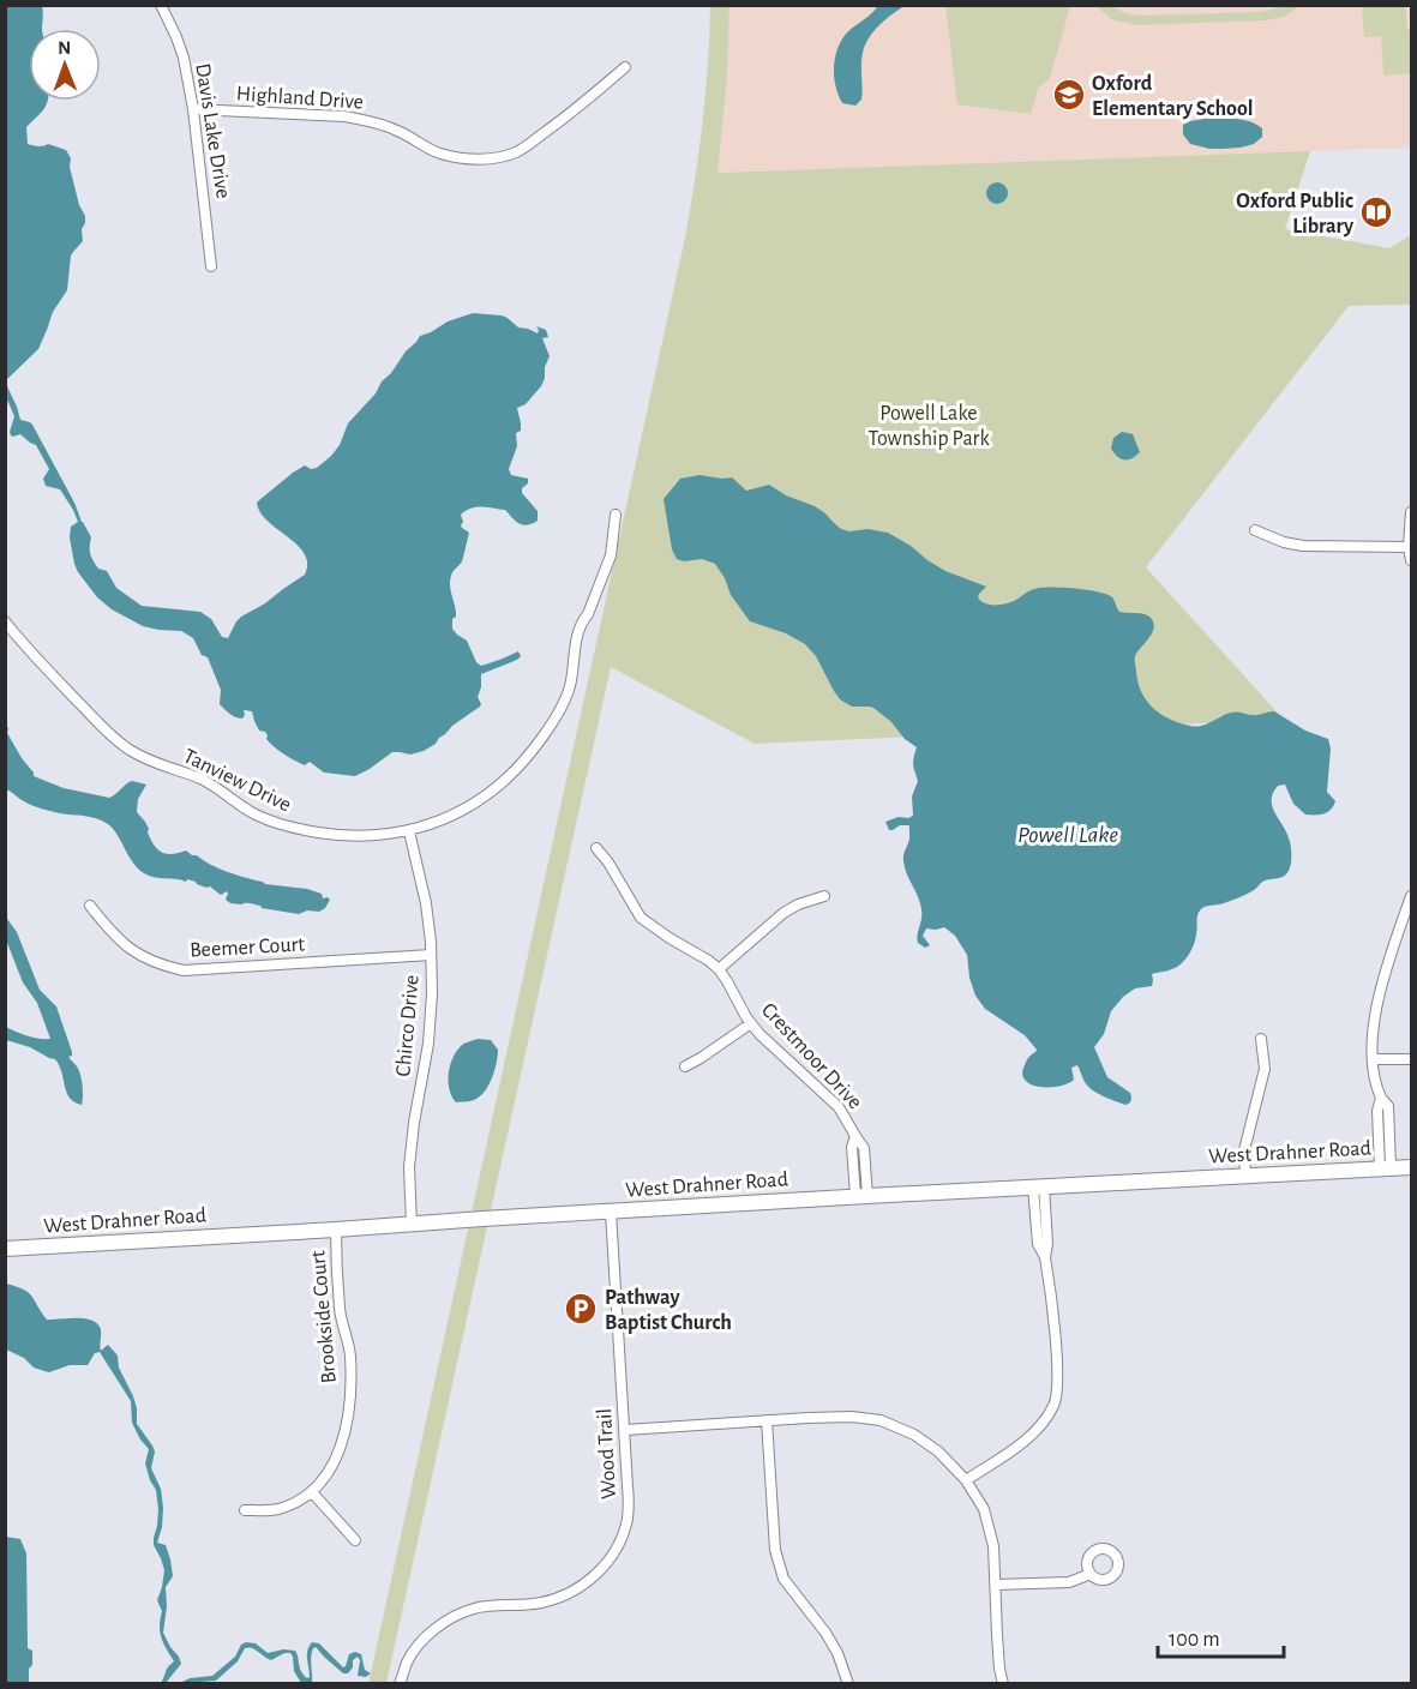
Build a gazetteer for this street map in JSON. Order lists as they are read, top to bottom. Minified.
{"streets":{"street":["Highland Drive","Davis Lake Drive","Tanview Drive","Beemer Court","Chirco Drive","Crestmoor Drive","West Drahner Road","Brookside Court","Wood Trail"]},"crossings":[["Highland Drive","Davis Lake Drive"],["Tanview Drive","Chirco Drive"],["Beemer Court","Chirco Drive"],["Chirco Drive","West Drahner Road"],["Crestmoor Drive","West Drahner Road"],["West Drahner Road","Brookside Court"],["West Drahner Road","Wood Trail"]],"water":["Powell Lake"],"parks":["Powell Lake Township Park"],"places":{"school or university":["Oxford Elementary School"],"library":["Oxford Public Library"],"parking":["Pathway Baptist Church"]},"scale_bar":"100 m","north":"top"}
